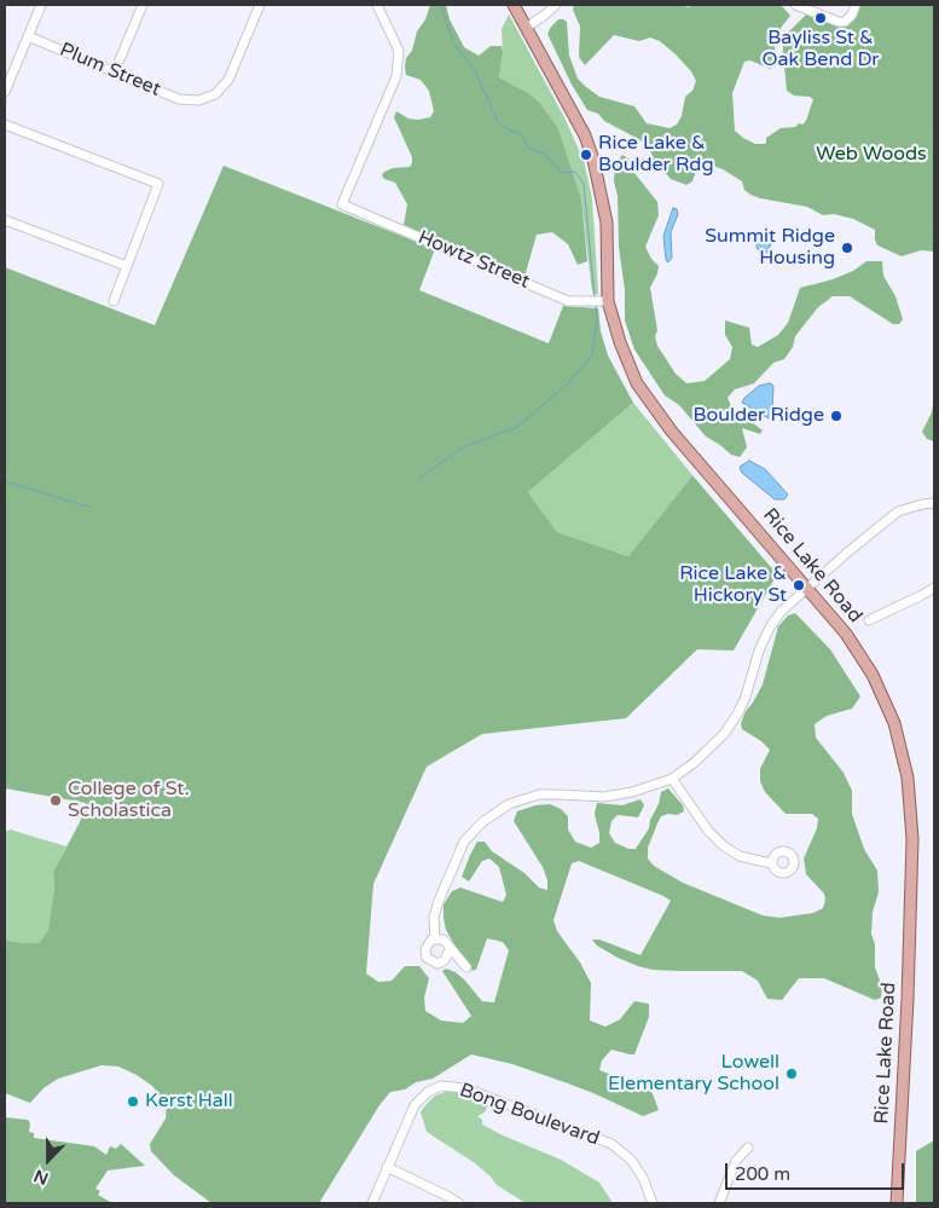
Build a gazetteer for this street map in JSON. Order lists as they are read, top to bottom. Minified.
{"streets":{"main road":["Rice Lake Road"],"street":["Plum Street","Howtz Street","Bong Boulevard"]},"crossings":[["Howtz Street","Rice Lake Road"]],"parks":["Web Woods"],"places":["Bayliss St & Oak Bend Dr","Rice Lake & Boulder Rdg","Summit Ridge Housing","Boulder Ridge","Rice Lake & Hickory St","College of St. Scholastica","Lowell Elementary School","Kerst Hall"],"scale_bar":"200 m","north":"bottom"}
